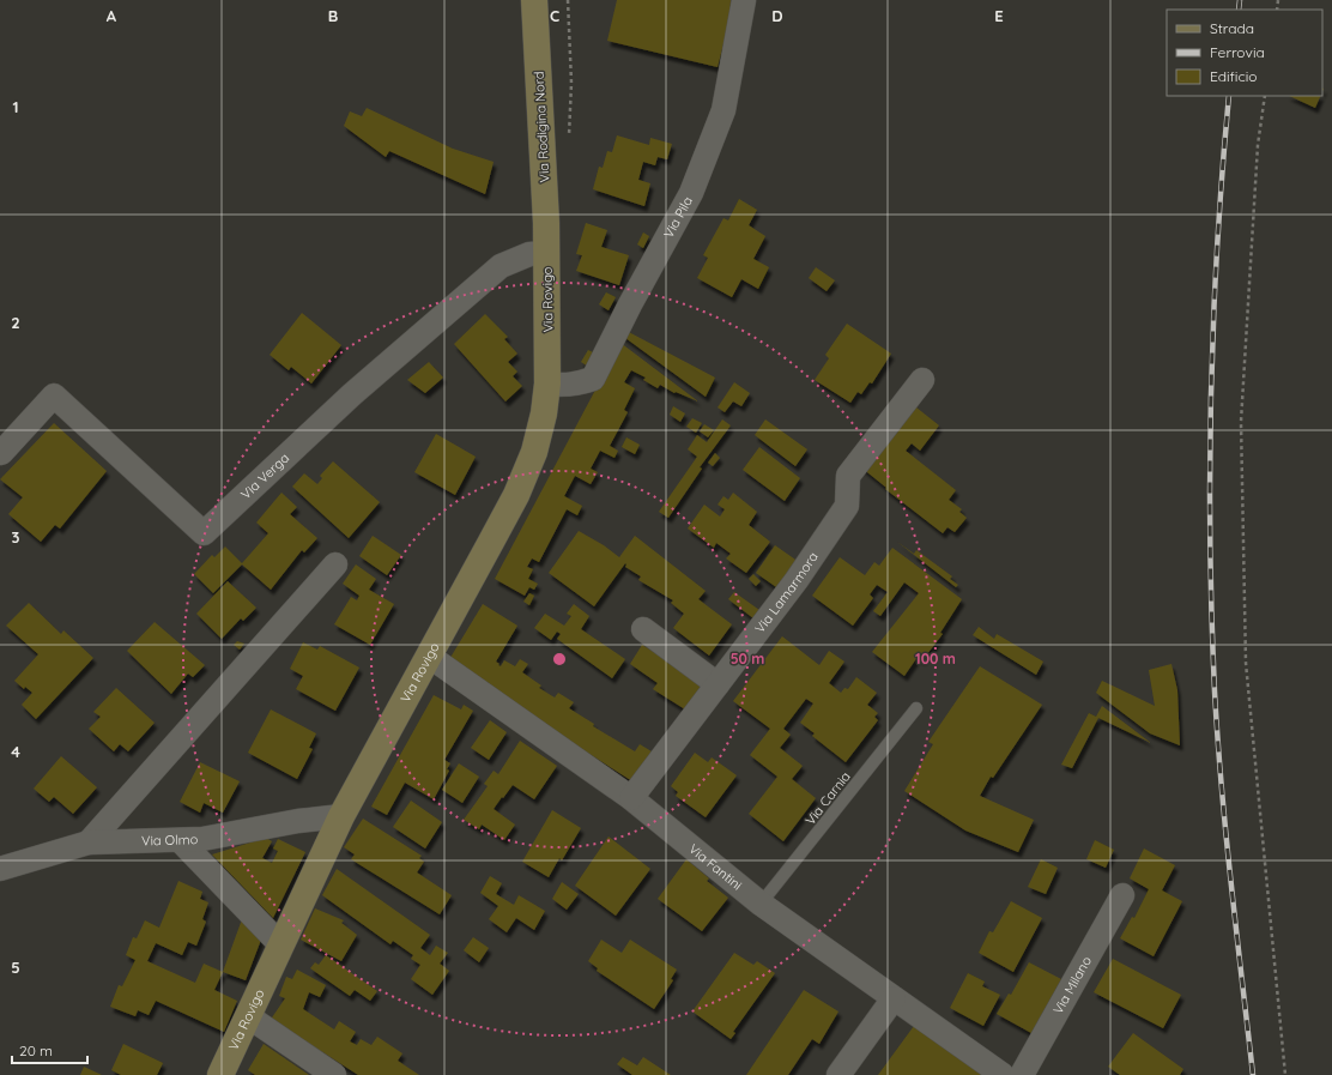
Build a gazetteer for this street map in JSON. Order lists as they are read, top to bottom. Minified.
{"streets":{"main road":["Via Rodigina Nord","Via Rovigo"],"street":["Via Pila","Via Verga","Via Lamarmora","Via Olmo","Via Fantini","Via Milano"],"lane":["Via Carnia"]},"crossings":[["Via Rodigina Nord","Via Rovigo"],["Via Rodigina Nord","Via Verga"],["Via Pila","Via Rovigo"],["Via Rovigo","Via Verga"],["Via Rovigo","Via Olmo"],["Via Rovigo","Via Fantini"],["Via Lamarmora","Via Fantini"],["Via Carnia","Via Fantini"]],"legend":["Strada","Ferrovia","Edificio"],"scale_bar":"20 m","grid":{"columns":["A","B","C","D","E"],"rows":["1","2","3","4","5"]},"rings":["50 m","100 m"]}
